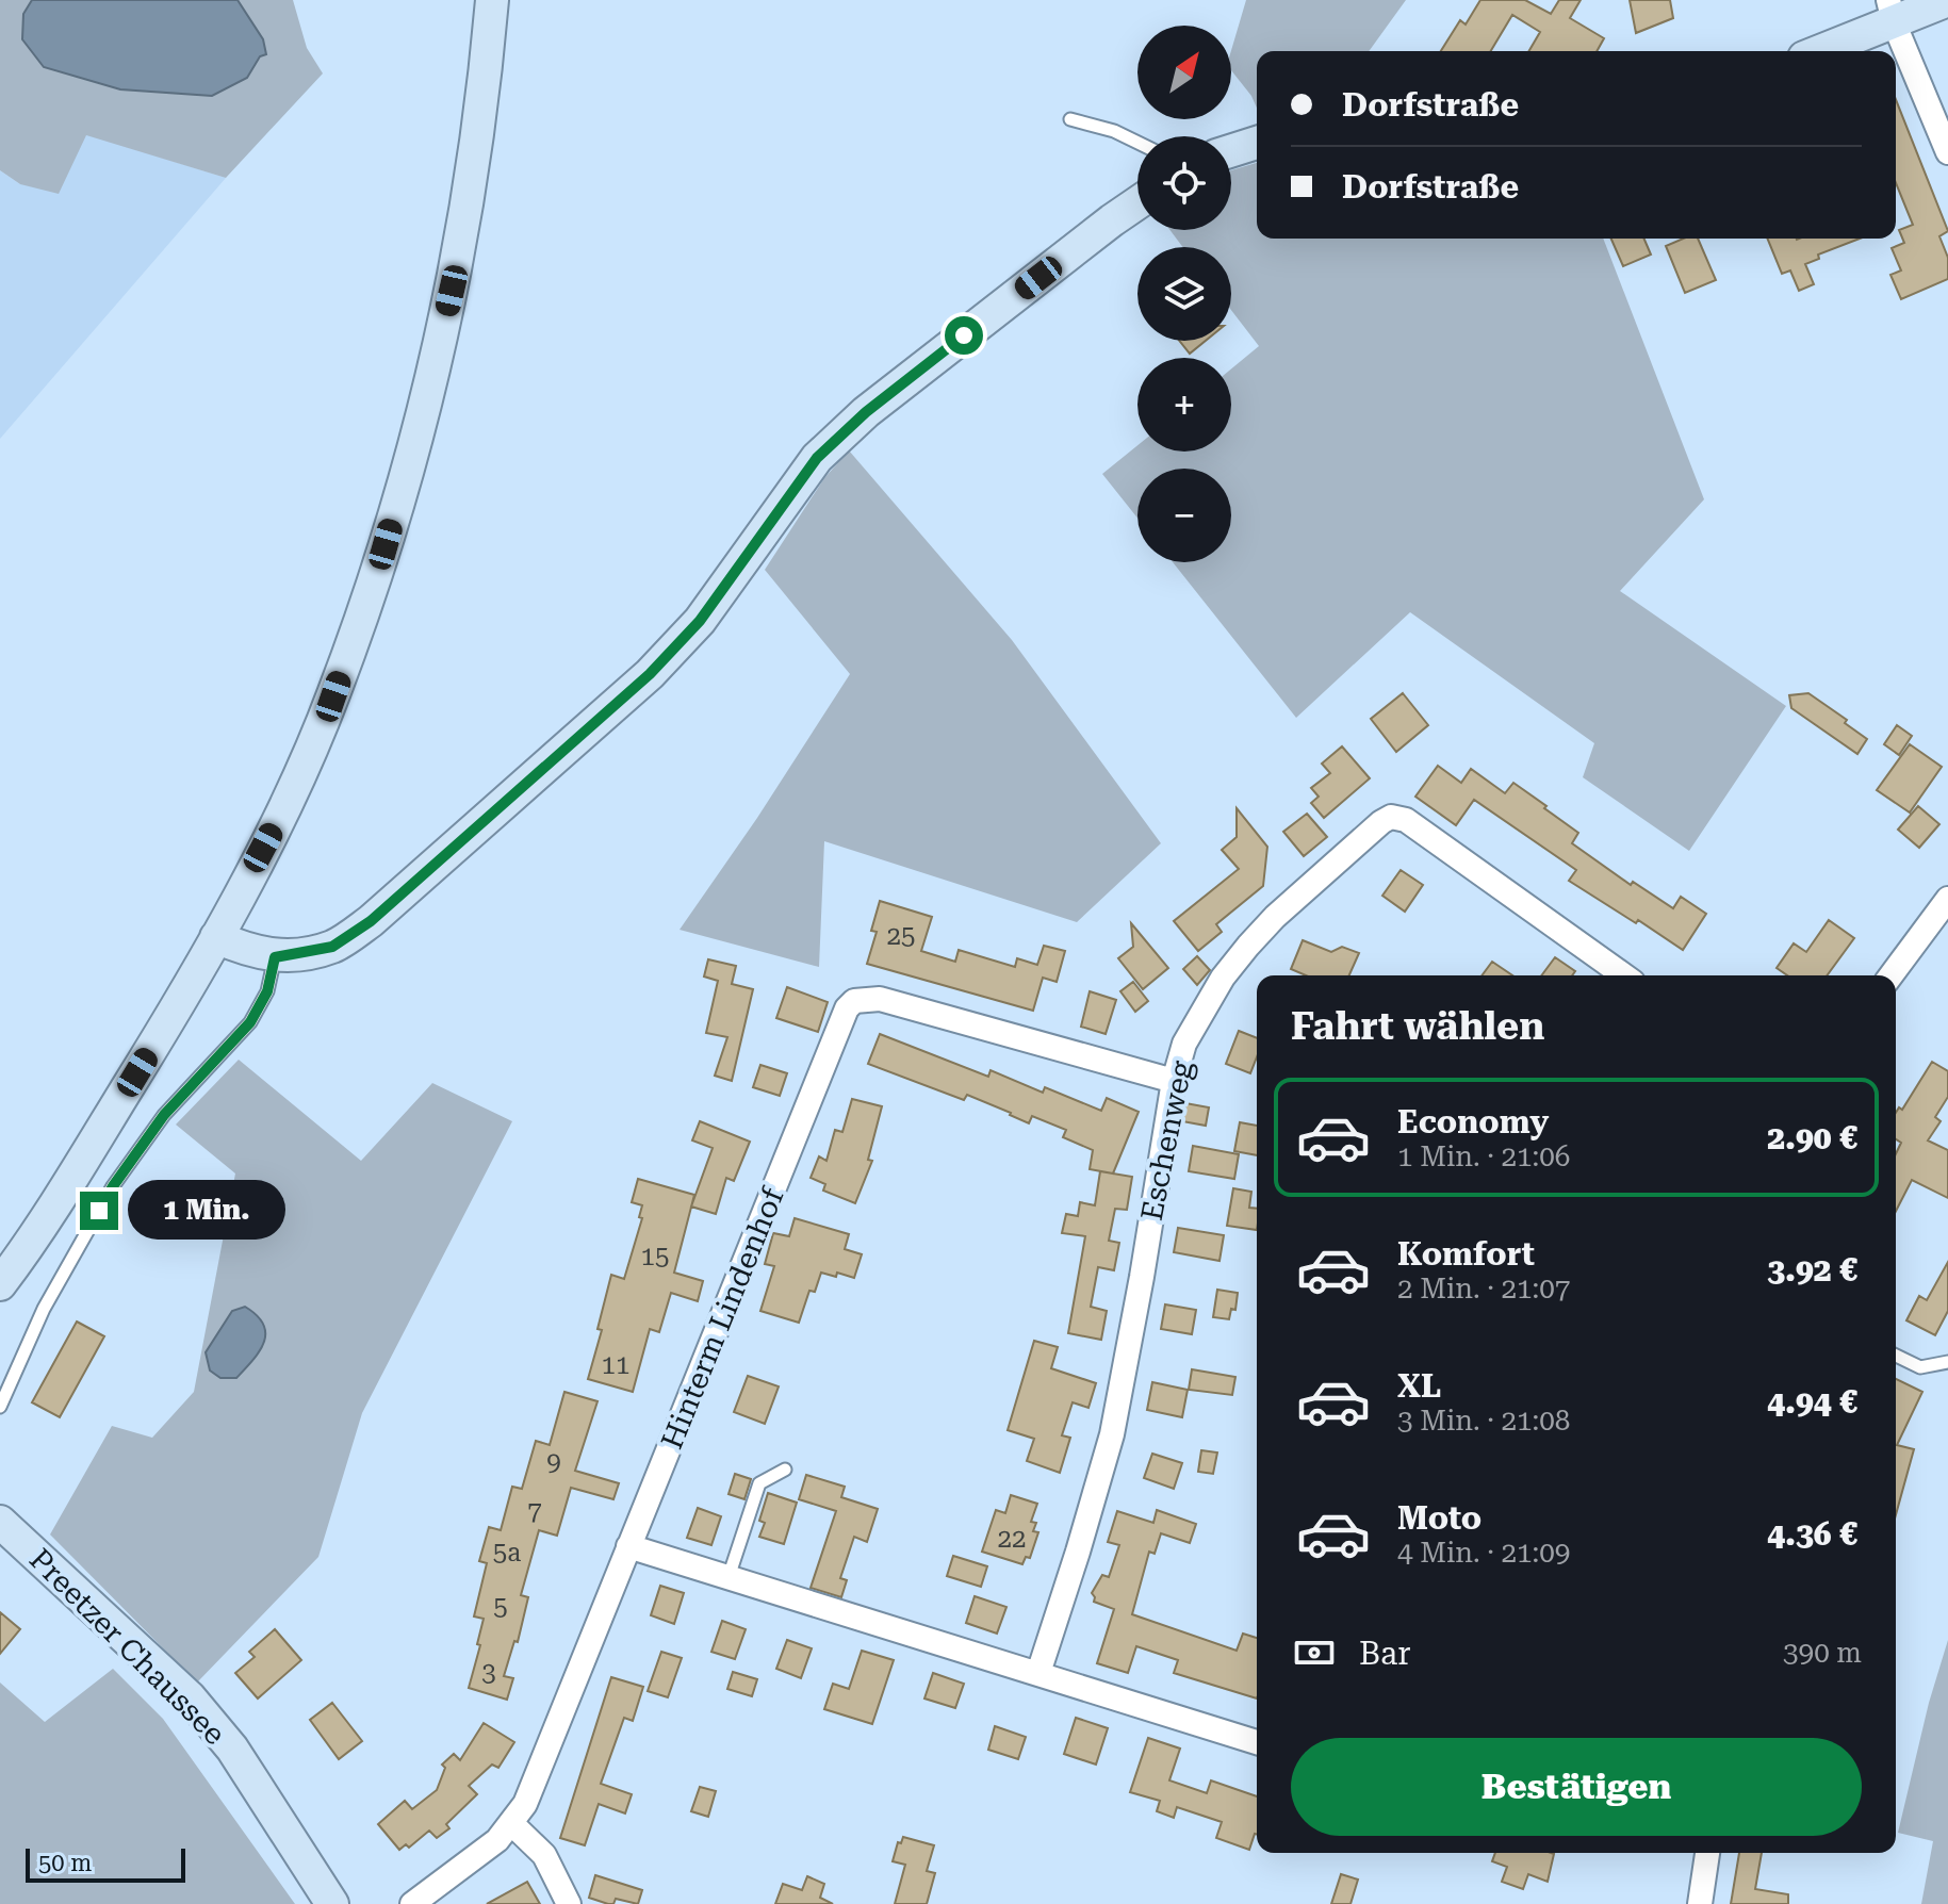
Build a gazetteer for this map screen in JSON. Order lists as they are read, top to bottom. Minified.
{"streets":{"street":["Eschenweg","Hinterm Lindenhof","Preetzer Chaussee"]},"crossings":[["Eschenweg","Hinterm Lindenhof"]],"house_numbers":["25","15","11","9","7","22","5a","5","3"],"scale_bar":"50 m","north":"top right","page":{"map_buttons":["+","−"],"banner":["Dorfstraße","Dorfstraße"],"heading":"Fahrt wählen","list":[{"name":"Economy","note":"1 Min. · 21:06","value":"2.90 €"},{"name":"Komfort","note":"2 Min. · 21:07","value":"3.92 €"},{"name":"XL","note":"3 Min. · 21:08","value":"4.94 €"},{"name":"Moto","note":"4 Min. · 21:09","value":"4.36 €"}],"bubble":"1 Min.","pay":["Bar","390 m"],"buttons":"Bestätigen","scale":"50 m"}}
